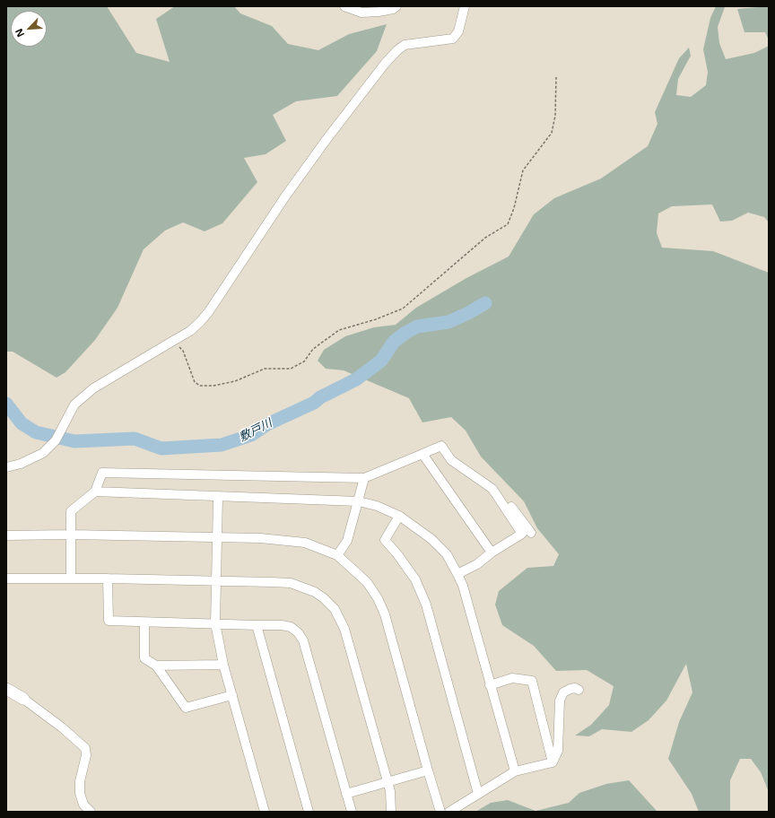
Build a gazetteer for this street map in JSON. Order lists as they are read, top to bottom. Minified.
{"water":["敷戸川"],"north":"bottom left"}
